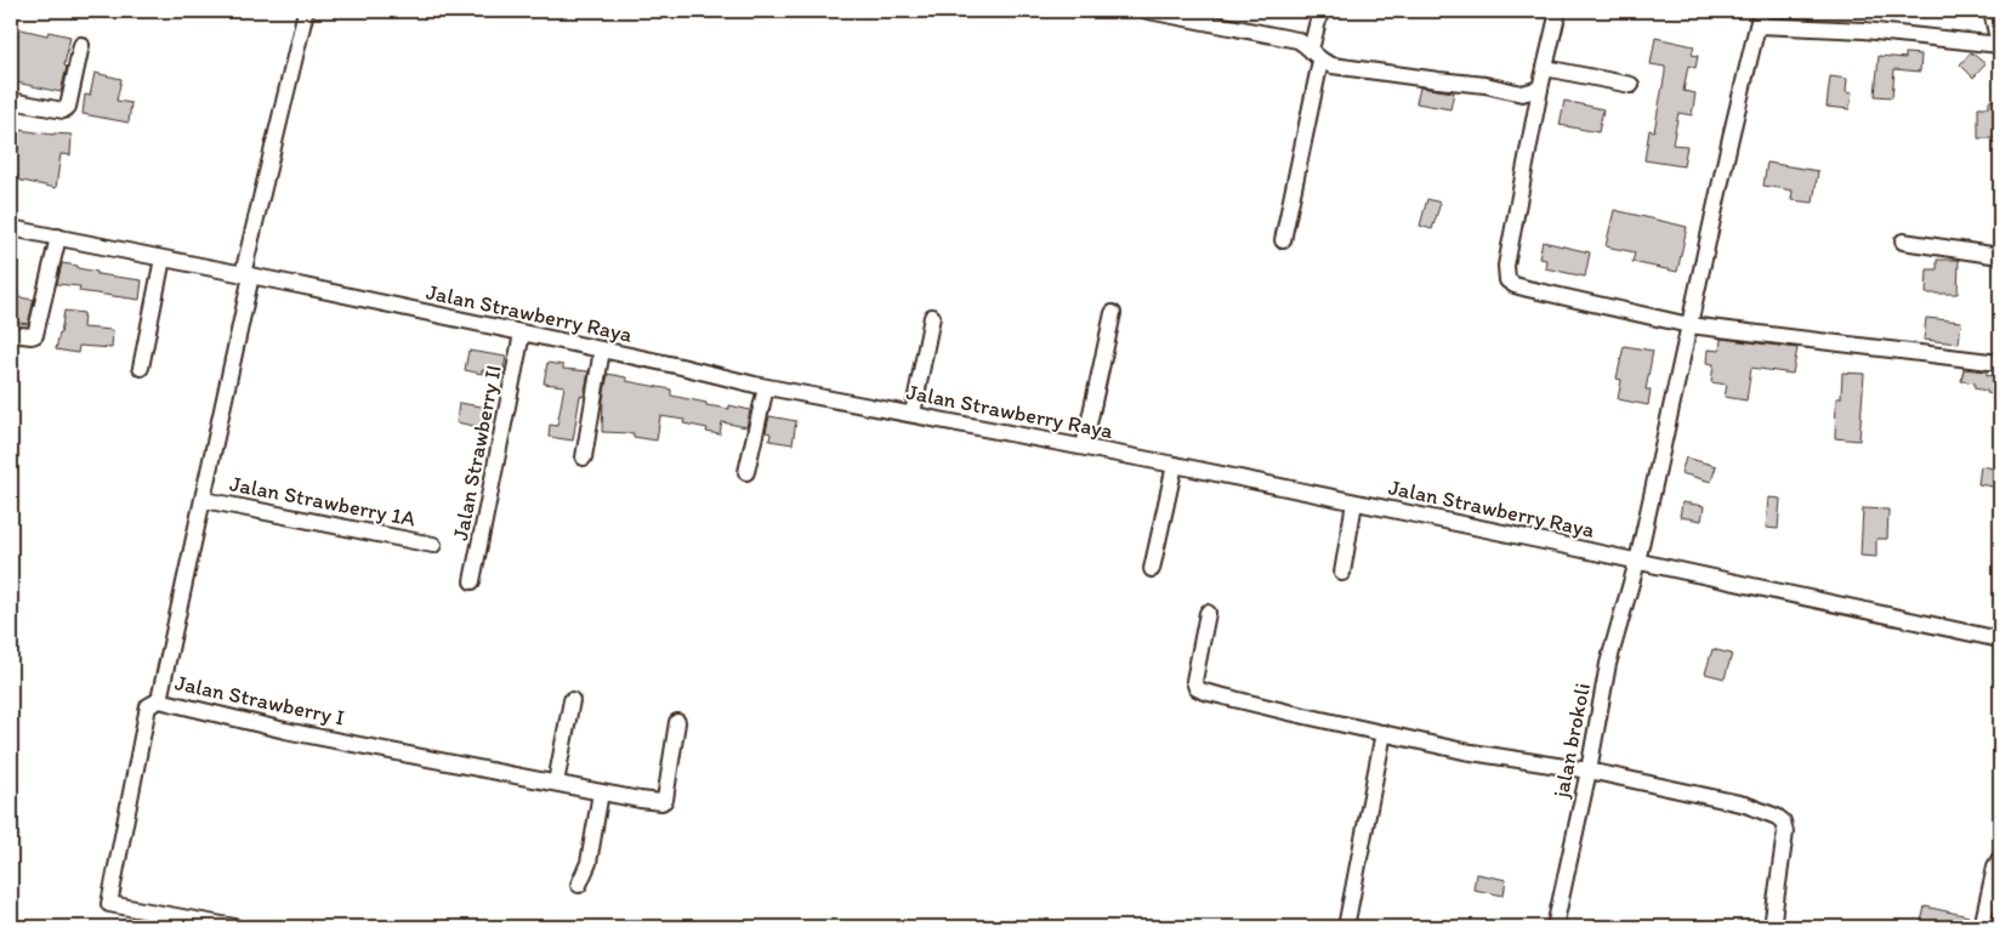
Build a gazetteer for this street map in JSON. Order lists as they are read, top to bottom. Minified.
{"streets":{"street":["Jalan Strawberry Raya","Jalan Strawberry II","Jalan Strawberry 1A","Jalan Strawberry I","jalan brokoli"]},"crossings":[["Jalan Strawberry Raya","Jalan Strawberry II"],["Jalan Strawberry Raya","Jalan Strawberry I"],["Jalan Strawberry Raya","jalan brokoli"],["Jalan Strawberry 1A","Jalan Strawberry I"]]}
